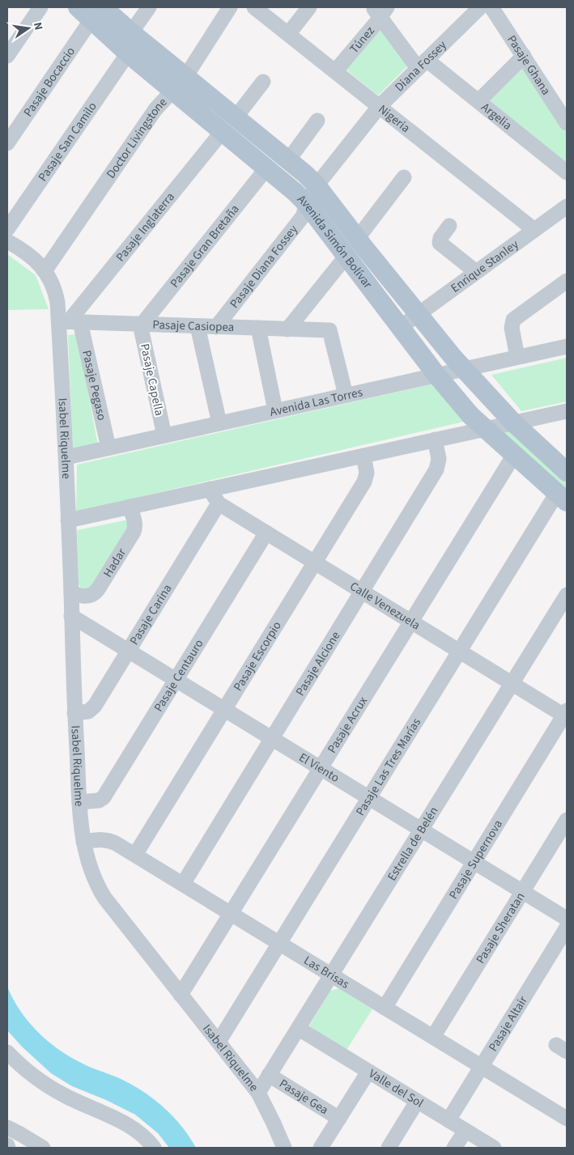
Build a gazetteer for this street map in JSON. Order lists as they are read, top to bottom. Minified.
{"streets":{"main road":["Avenida Simón Bolívar"],"street":["Túnez","Pasaje Ghana","Diana Fossey","Pasaje Bocaccio","Argelia","Nigeria","Doctor Livingstone","Pasaje San Camilo","Pasaje Inglaterra","Pasaje Gran Bretaña","Pasaje Diana Fossey","Enrique Stanley","Pasaje Casiopea","Pasaje Capella","Pasaje Pegaso","Avenida Las Torres","Isabel Riquelme","Hadar","Calle Venezuela","Pasaje Carina","Pasaje Escorpio","Pasaje Alcione","Pasaje Centauro","Pasaje Acrux","El Viento","Pasaje Las Tres Marías","Estrella de Belén","Pasaje Supernova","Pasaje Sheratan","Las Brisas","Pasaje Altair","Valle del Sol","Pasaje Gea"]},"crossings":[["Túnez","Argelia"],["Túnez","Nigeria"],["Diana Fossey","Argelia"],["Diana Fossey","Nigeria"],["Diana Fossey","Avenida Simón Bolívar"],["Diana Fossey","Pasaje Diana Fossey"],["Pasaje Bocaccio","Avenida Simón Bolívar"],["Nigeria","Enrique Stanley"],["Doctor Livingstone","Avenida Simón Bolívar"],["Pasaje San Camilo","Avenida Simón Bolívar"],["Pasaje Inglaterra","Avenida Simón Bolívar"],["Pasaje Inglaterra","Pasaje Casiopea"],["Pasaje Inglaterra","Pasaje Pegaso"],["Pasaje Inglaterra","Isabel Riquelme"],["Avenida Simón Bolívar","Pasaje Gran Bretaña"],["Avenida Simón Bolívar","Pasaje Diana Fossey"],["Avenida Simón Bolívar","Enrique Stanley"],["Avenida Simón Bolívar","Avenida Las Torres"],["Avenida Simón Bolívar","Pasaje Acrux"],["Avenida Simón Bolívar","Pasaje Las Tres Marías"],["Pasaje Gran Bretaña","Pasaje Casiopea"],["Pasaje Gran Bretaña","Pasaje Capella"],["Pasaje Diana Fossey","Pasaje Casiopea"],["Pasaje Casiopea","Pasaje Capella"],["Pasaje Casiopea","Pasaje Pegaso"],["Pasaje Casiopea","Avenida Las Torres"],["Pasaje Casiopea","Isabel Riquelme"],["Pasaje Capella","Avenida Las Torres"],["Pasaje Pegaso","Avenida Las Torres"],["Pasaje Pegaso","Isabel Riquelme"],["Avenida Las Torres","Isabel Riquelme"],["Isabel Riquelme","Hadar"],["Isabel Riquelme","Pasaje Carina"],["Isabel Riquelme","Pasaje Centauro"],["Isabel Riquelme","Pasaje Acrux"],["Isabel Riquelme","El Viento"],["Isabel Riquelme","Pasaje Las Tres Marías"],["Isabel Riquelme","Estrella de Belén"],["Isabel Riquelme","Las Brisas"],["Calle Venezuela","Pasaje Carina"],["Calle Venezuela","Pasaje Escorpio"],["Calle Venezuela","Pasaje Alcione"],["Calle Venezuela","Pasaje Centauro"],["Calle Venezuela","Pasaje Acrux"],["Calle Venezuela","Pasaje Las Tres Marías"],["Calle Venezuela","Estrella de Belén"],["Calle Venezuela","Pasaje Supernova"],["Pasaje Carina","El Viento"],["Pasaje Escorpio","El Viento"],["Pasaje Escorpio","Las Brisas"],["Pasaje Alcione","El Viento"],["Pasaje Alcione","Las Brisas"],["Pasaje Centauro","El Viento"],["Pasaje Acrux","El Viento"],["Pasaje Acrux","Las Brisas"],["El Viento","Pasaje Las Tres Marías"],["El Viento","Estrella de Belén"],["El Viento","Pasaje Supernova"],["El Viento","Pasaje Sheratan"],["Pasaje Las Tres Marías","Las Brisas"],["Estrella de Belén","Las Brisas"],["Estrella de Belén","Valle del Sol"],["Estrella de Belén","Pasaje Gea"],["Pasaje Supernova","Las Brisas"],["Pasaje Sheratan","Las Brisas"],["Las Brisas","Pasaje Altair"],["Pasaje Altair","Valle del Sol"]],"north":"right"}
